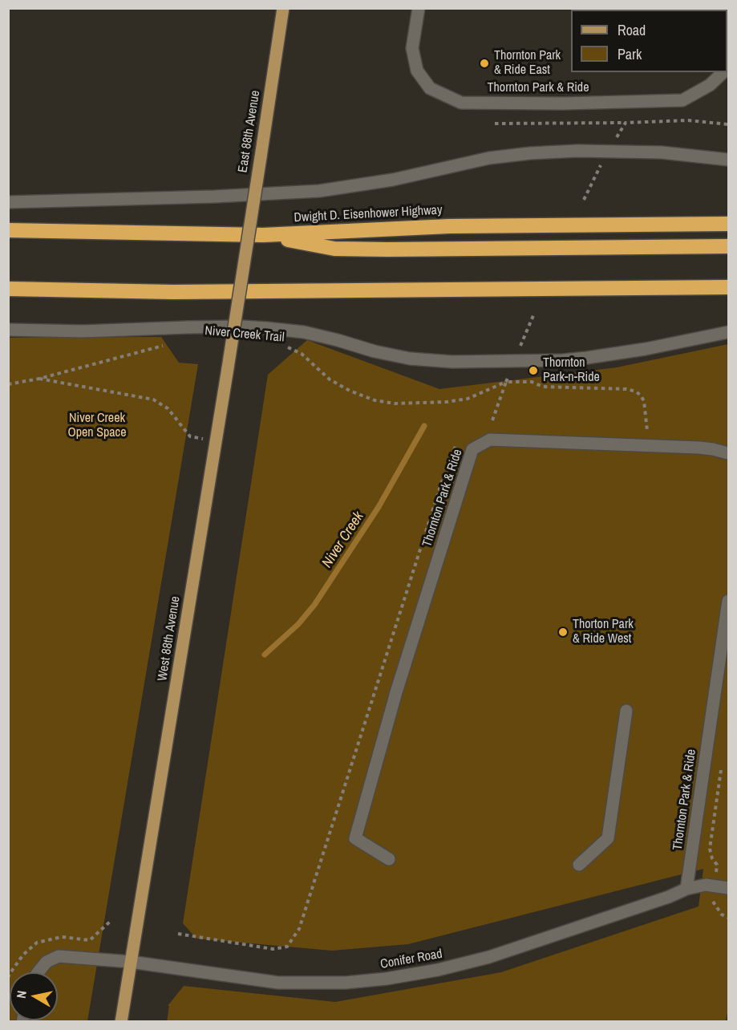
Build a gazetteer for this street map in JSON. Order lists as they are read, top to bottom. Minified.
{"streets":{"highway":["Dwight D. Eisenhower Highway"],"main road":["East 88th Avenue","West 88th Avenue"],"street":["Thornton Park & Ride","Conifer Road"],"path":["Niver Creek Trail"]},"crossings":[["Thornton Park & Ride","Conifer Road"],["East 88th Avenue","West 88th Avenue"],["West 88th Avenue","Conifer Road"]],"water":["Niver Creek"],"parks":["Niver Creek Open Space"],"places":["Thornton Park & Ride East","Thornton Park-n-Ride","Thorton Park & Ride West"],"legend":["Road","Park"],"north":"left"}
